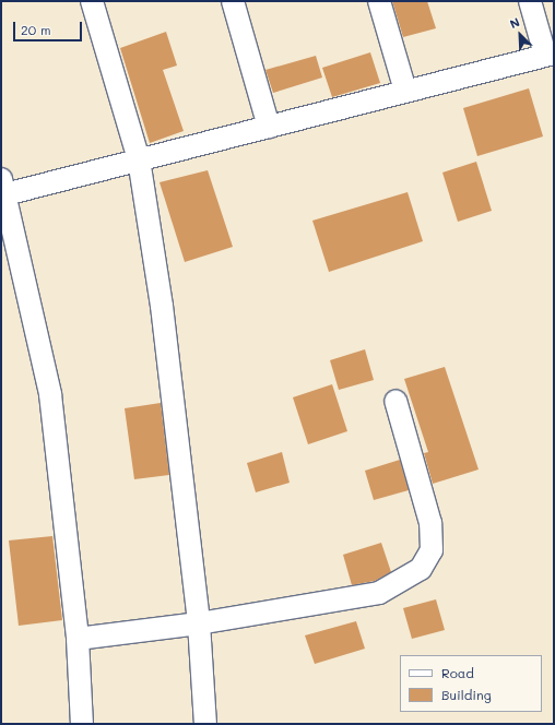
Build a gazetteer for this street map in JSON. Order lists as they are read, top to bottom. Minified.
{"legend":["Road","Building"],"scale_bar":"20 m","north":"top left"}
